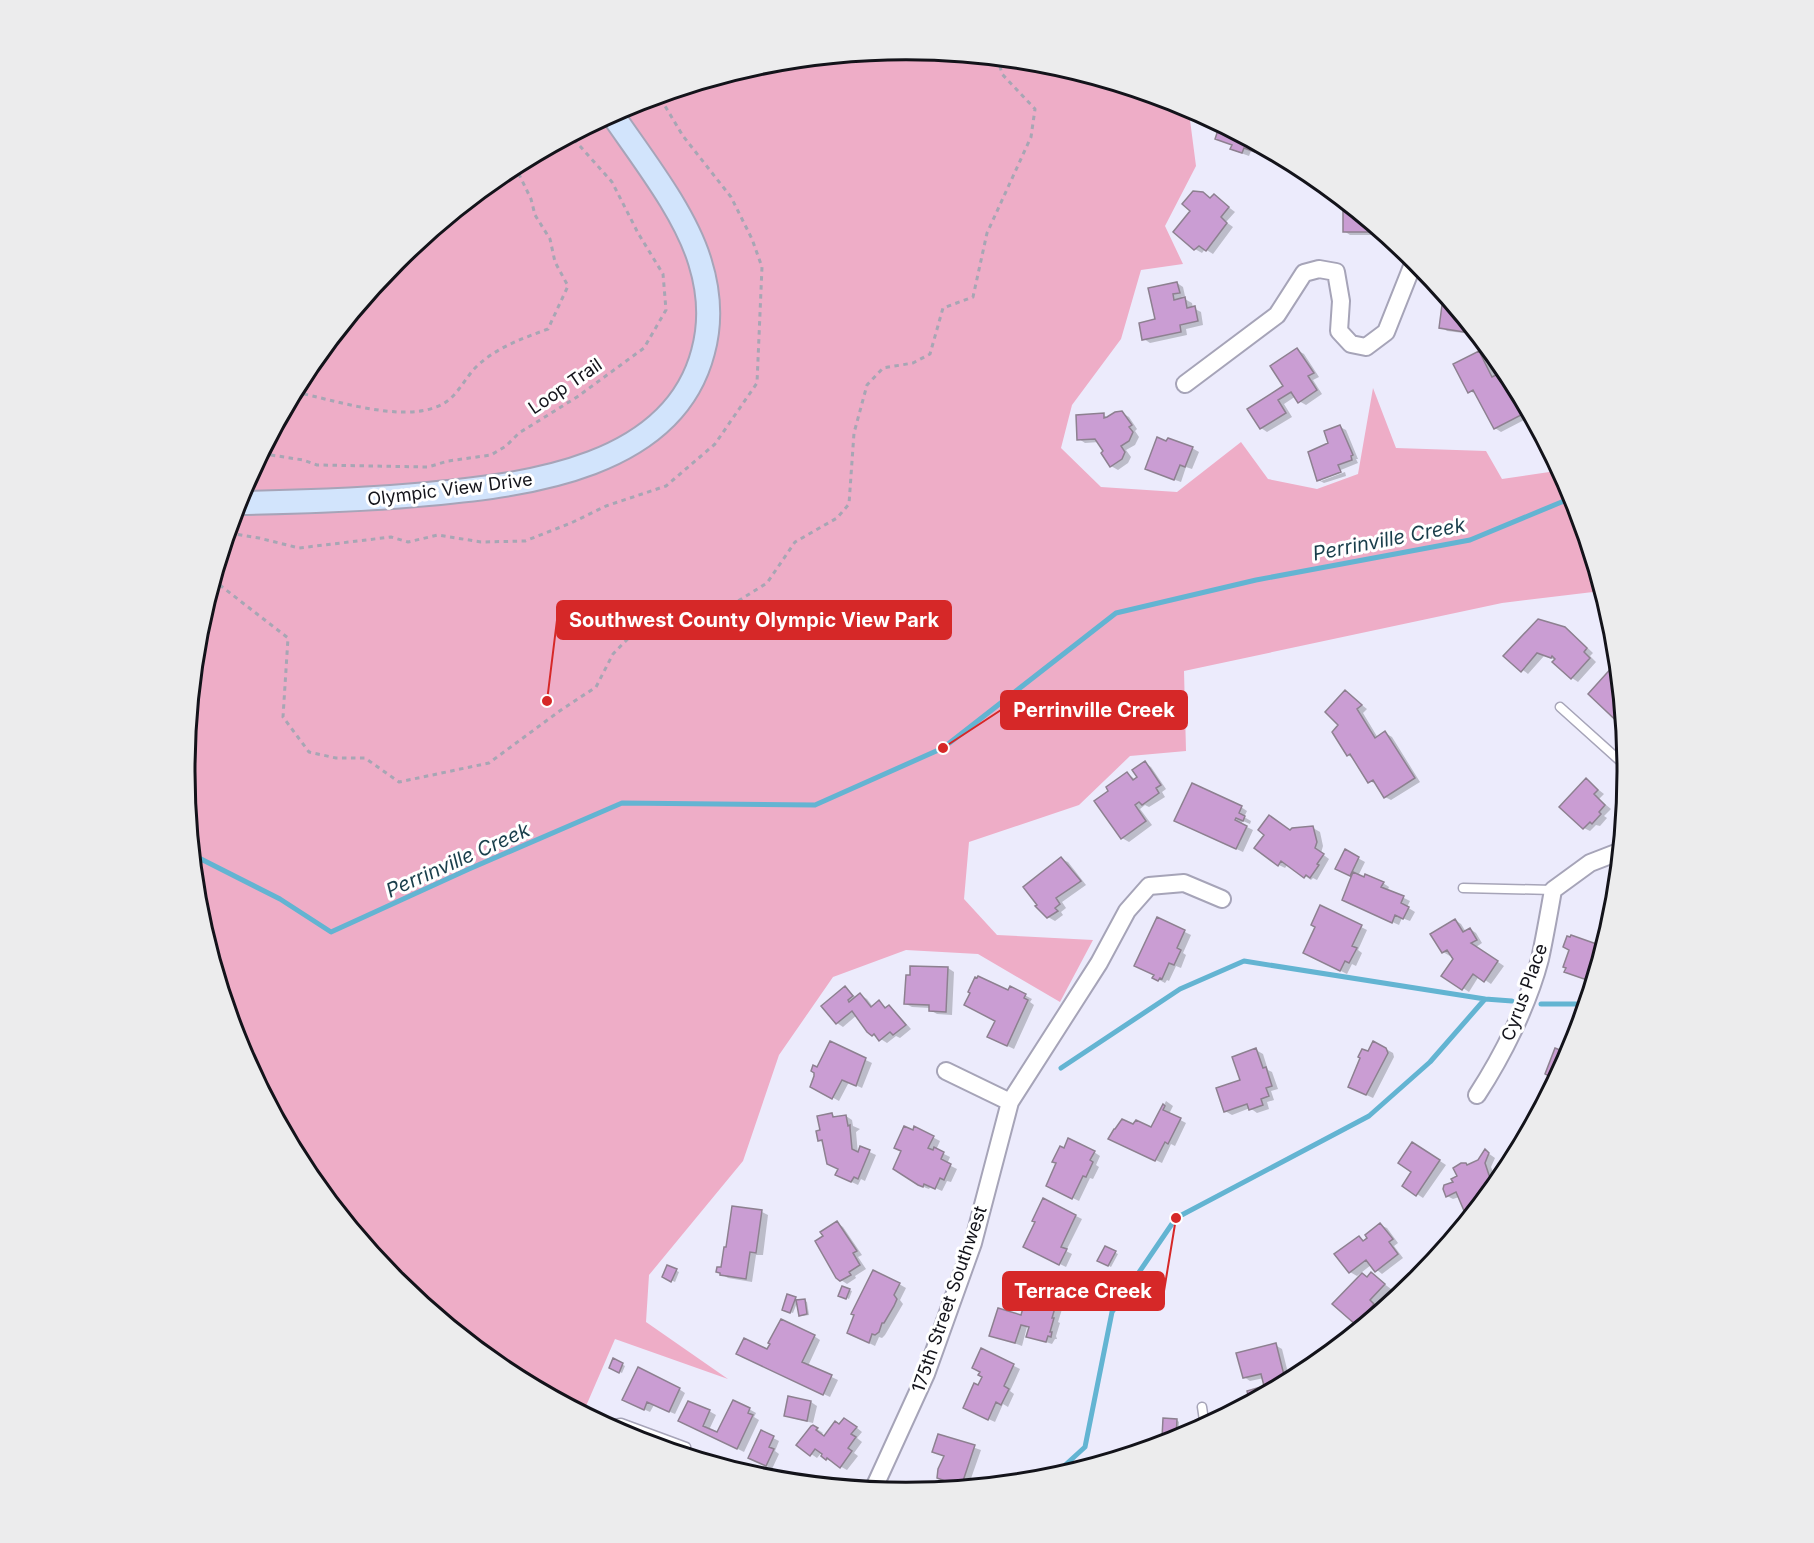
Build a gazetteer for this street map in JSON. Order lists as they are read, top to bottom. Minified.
{"streets":{"main road":["Olympic View Drive"],"street":["Cyrus Place","175th Street Southwest"],"path":["Loop Trail"]},"water":["Perrinville Creek"],"places":["Southwest County Olympic View Park","Perrinville Creek","Terrace Creek"]}
